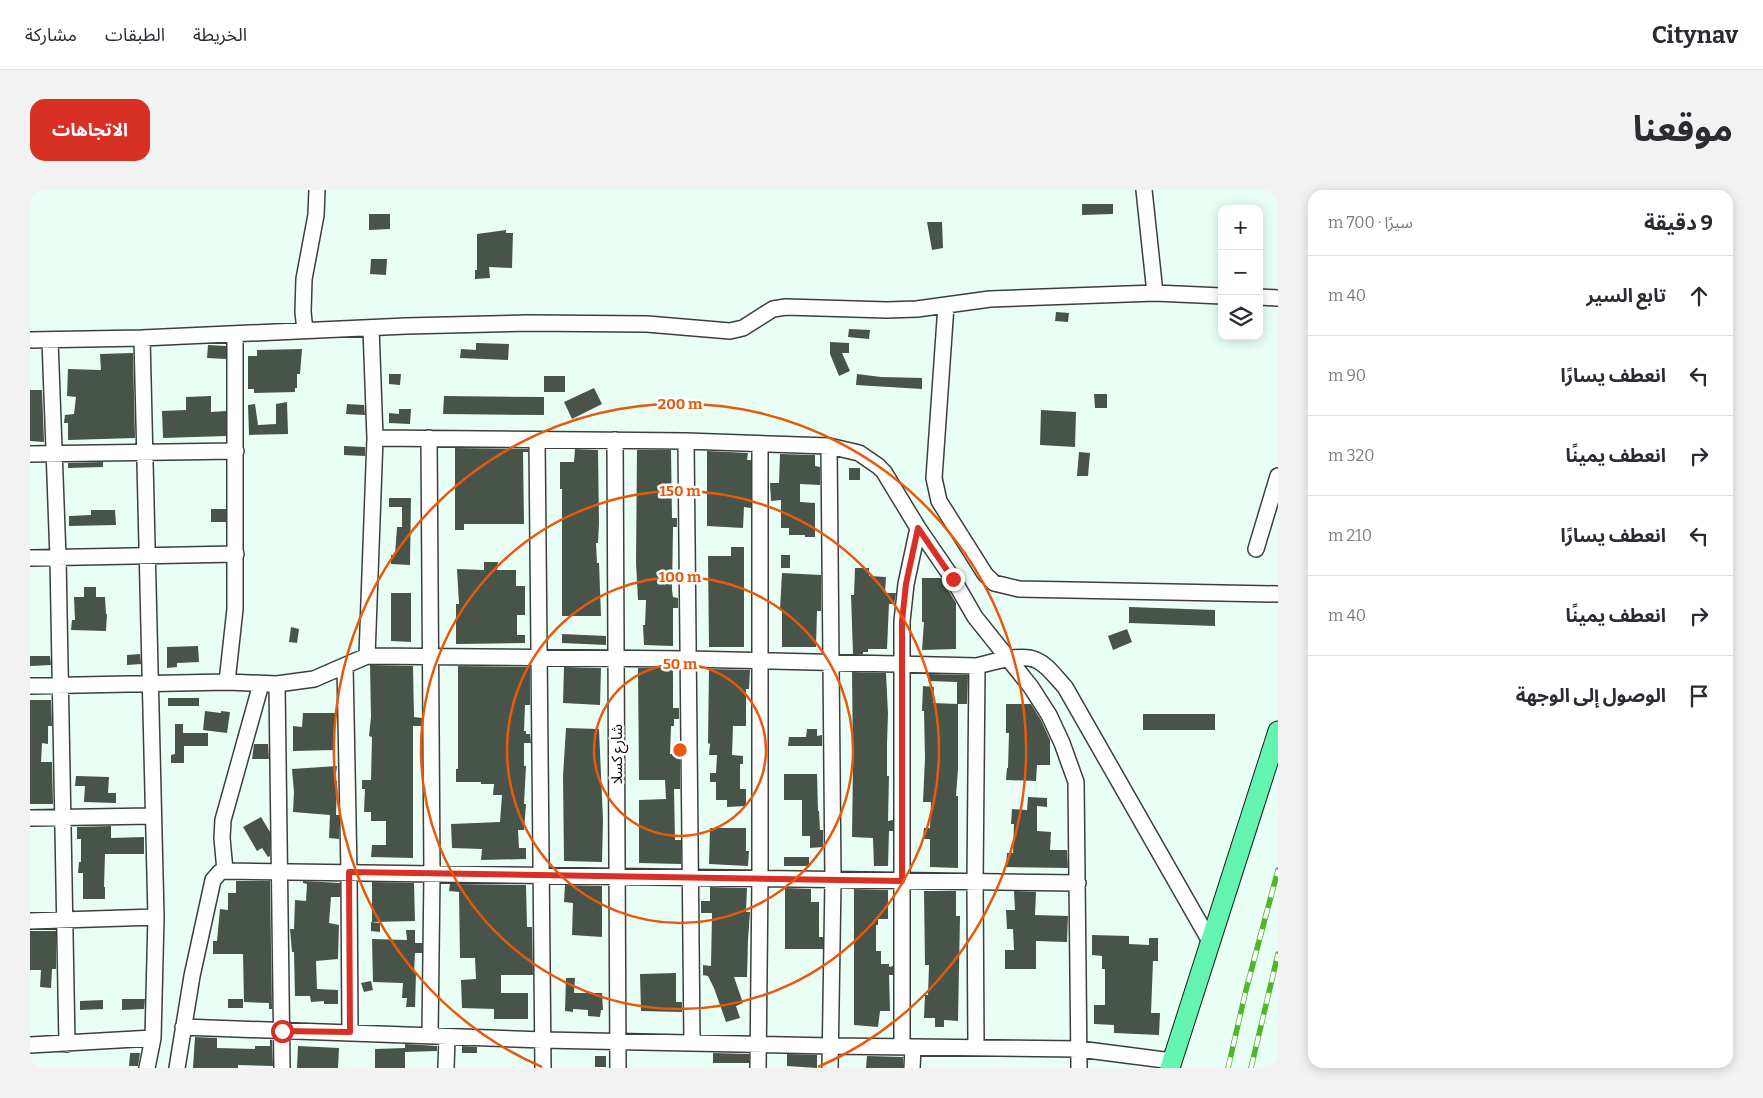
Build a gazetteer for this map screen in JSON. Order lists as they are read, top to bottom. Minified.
{"streets":{"street":["شارع كسلا"]},"page":{"header":"Citynav","nav":["الخريطة","الطبقات","مشاركة"],"title":"موقعنا","buttons":"الاتجاهات","heading":["9 دقيقة","سيرًا · 700 m"],"map_buttons":["+","−"],"list":[["تابع السير","40 m"],["انعطف يسارًا","90 m"],["انعطف يمينًا","320 m"],["انعطف يسارًا","210 m"],["انعطف يمينًا","40 m"],"الوصول إلى الوجهة"]},"rings":["200 m","150 m","100 m","50 m"]}
